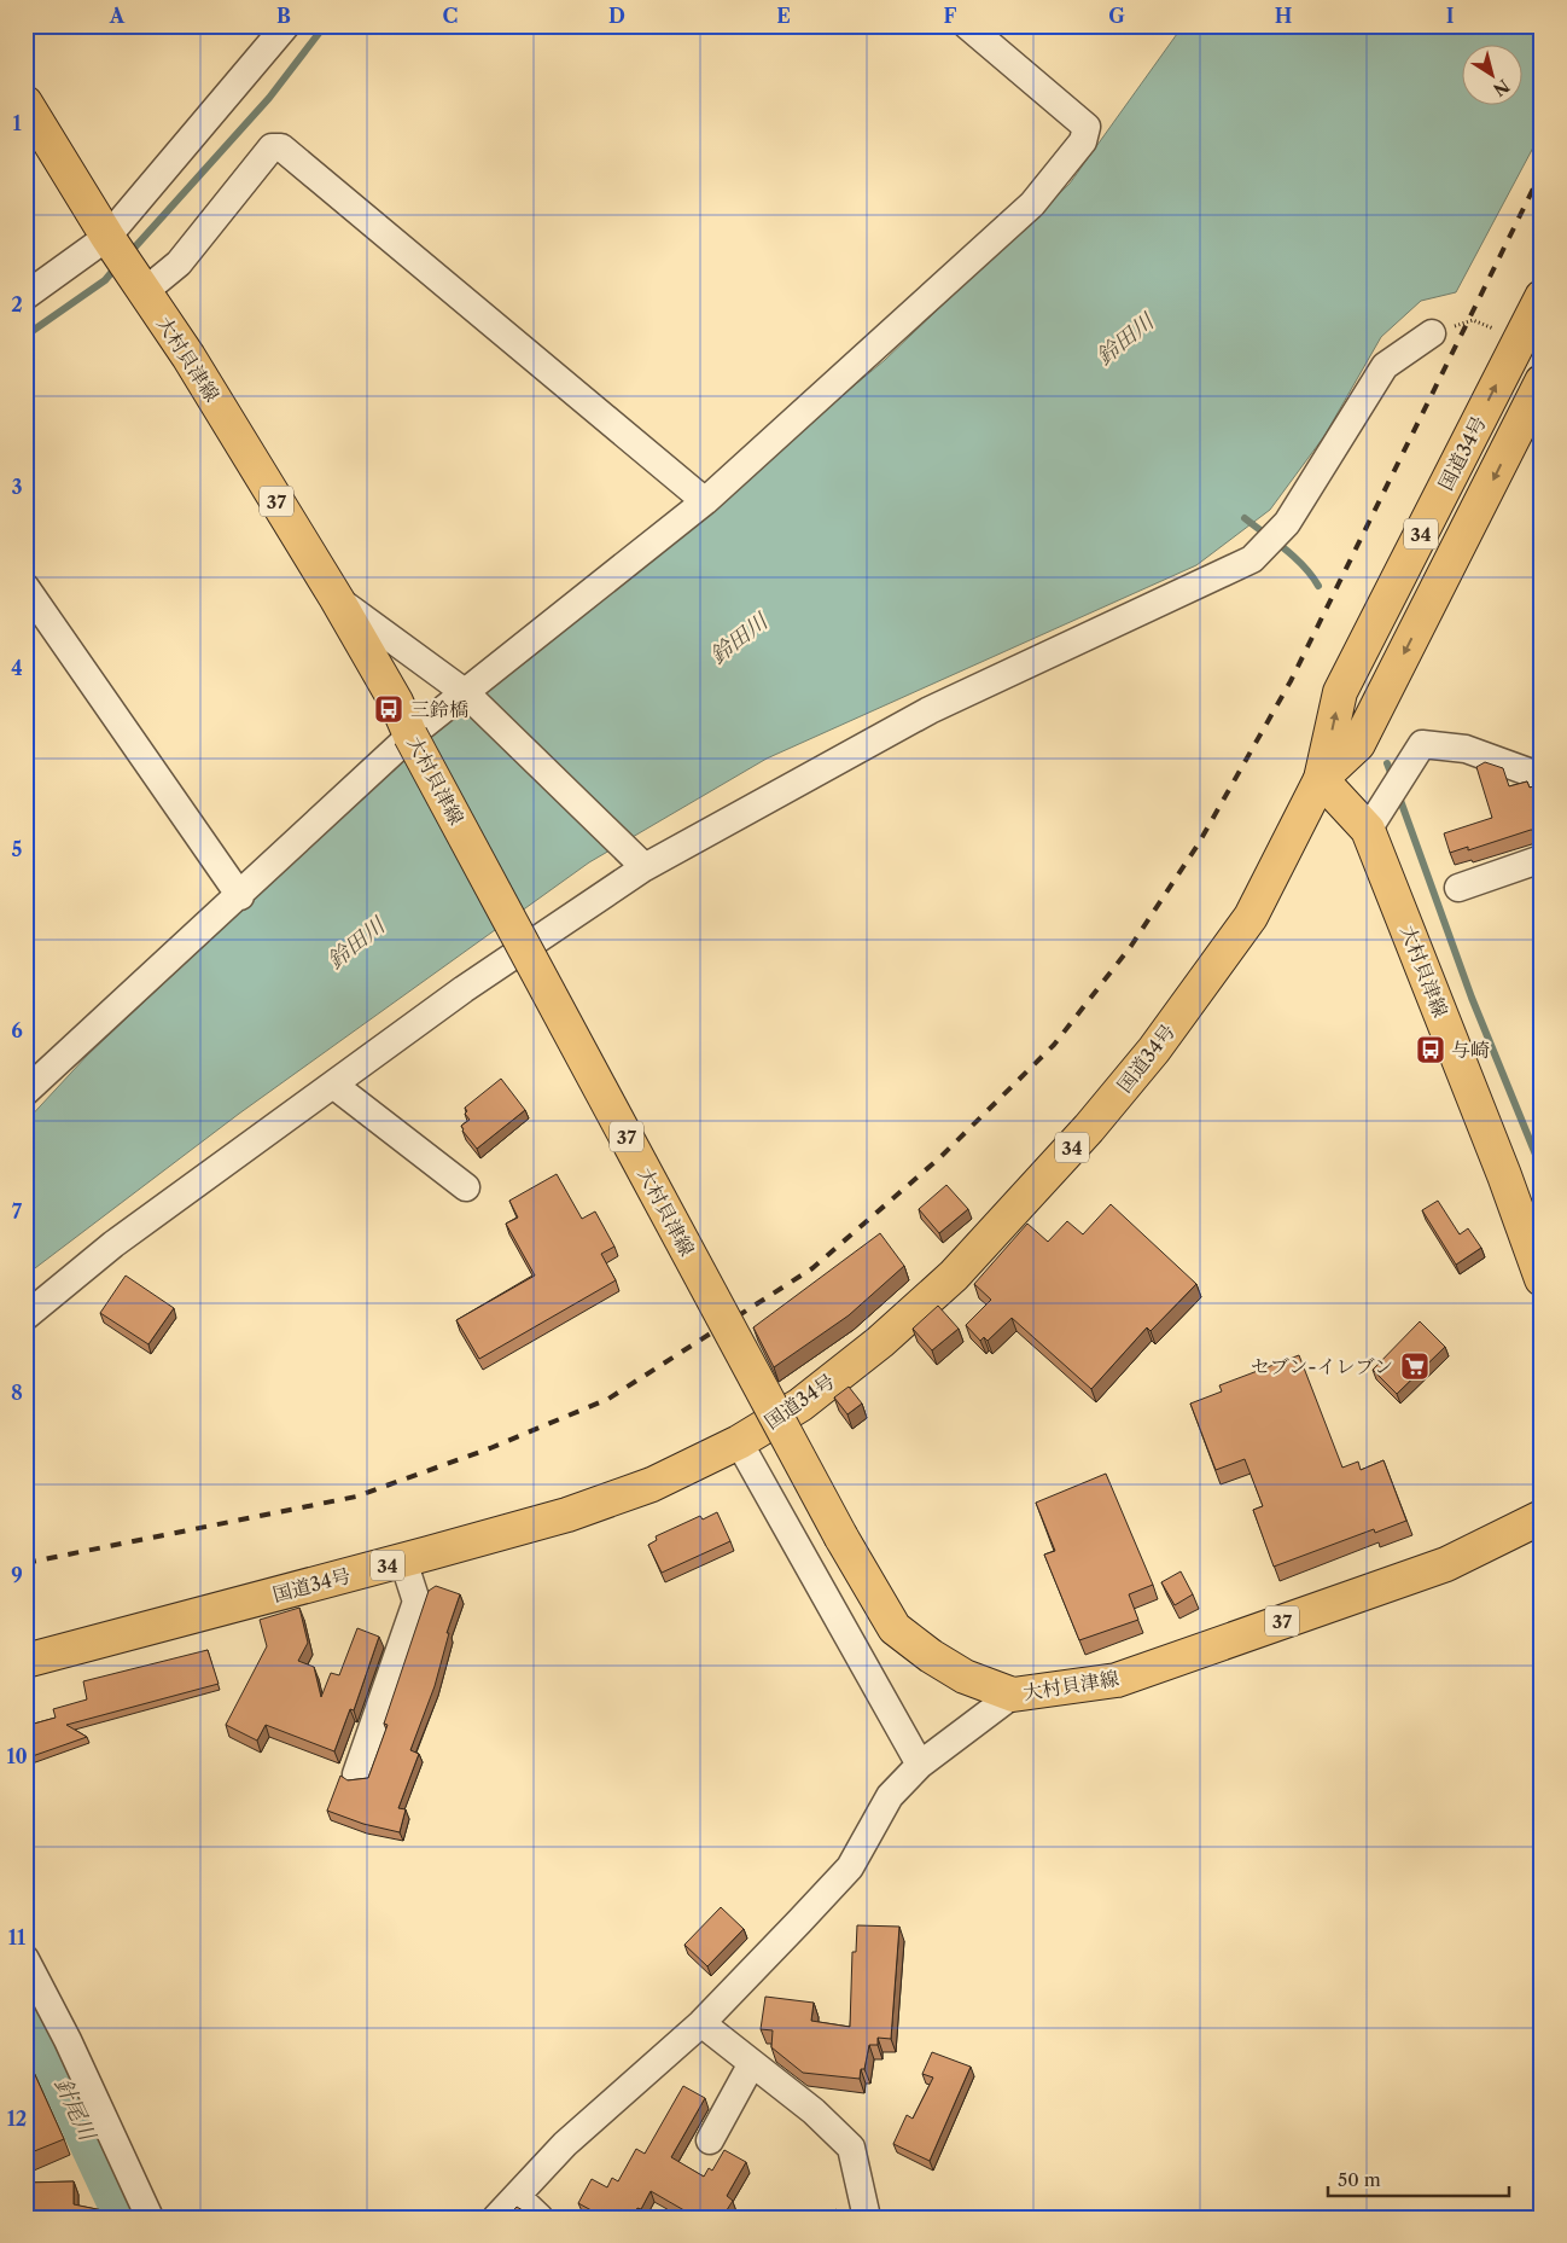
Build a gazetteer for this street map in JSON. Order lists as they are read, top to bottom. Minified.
{"streets":{"main road":["大村貝津線","国道34号","37","34"]},"crossings":[["大村貝津線","国道34号"]],"water":["鈴田川","針尾川"],"places":{"bus stop":["三鈴橋","与崎"],"supermarket":["セブン-イレブン"]},"scale_bar":"50 m","north":"bottom right","grid":{"columns":["A","B","C","D","E","F","G","H","I"],"rows":["1","2","3","4","5","6","7","8","9","10","11","12"]}}
